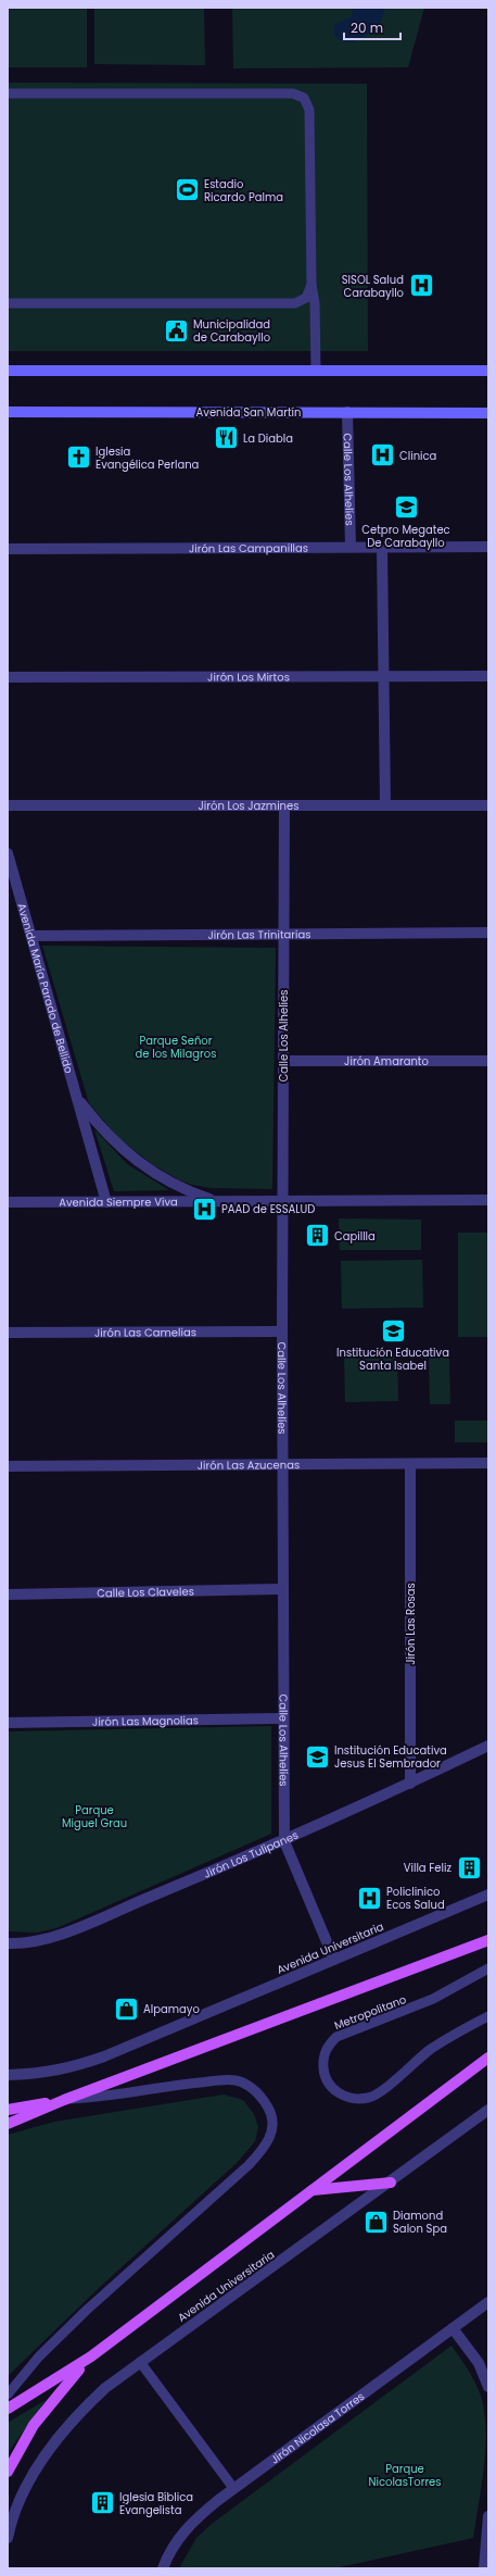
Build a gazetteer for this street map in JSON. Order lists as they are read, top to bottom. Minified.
{"streets":{"main road":["Avenida San Martín","Avenida Universitaria"],"street":["Calle Los Alhelíes","Jirón Las Campanillas","Jirón Los Mirtos","Jirón Los Jazmines","Jirón Las Trinitarias","Avenida María Parado de Bellido","Jirón Amaranto","Avenida Siempre Viva","Jirón Las Camelias","Jirón Las Azucenas","Calle Los Claveles","Jirón Las Rosas","Jirón Las Magnolias","Jirón Los Tulipanes","Jirón Nicolasa Torres"],"lane":["Metropolitano"]},"crossings":[["Avenida San Martín","Calle Los Alhelíes"],["Calle Los Alhelíes","Jirón Las Campanillas"],["Calle Los Alhelíes","Jirón Los Jazmines"],["Calle Los Alhelíes","Jirón Las Trinitarias"],["Calle Los Alhelíes","Jirón Amaranto"],["Calle Los Alhelíes","Avenida Siempre Viva"],["Calle Los Alhelíes","Jirón Las Camelias"],["Calle Los Alhelíes","Jirón Las Azucenas"],["Calle Los Alhelíes","Calle Los Claveles"],["Calle Los Alhelíes","Jirón Las Magnolias"],["Calle Los Alhelíes","Jirón Los Tulipanes"],["Calle Los Alhelíes","Avenida Universitaria"],["Jirón Las Trinitarias","Avenida María Parado de Bellido"],["Avenida María Parado de Bellido","Avenida Siempre Viva"],["Jirón Las Azucenas","Jirón Las Rosas"],["Jirón Las Rosas","Jirón Los Tulipanes"]],"parks":["Parque Señor de los Milagros","Parque Miguel Grau","Parque NicolasTorres"],"places":{"sports":["Estadio Ricardo Palma"],"hospital":["SISOL Salud Carabayllo","Clinica","PAAD de ESSALUD","Policlinico Ecos Salud"],"public building":["Municipalidad de Carabayllo"],"restaurant":["La Diabla"],"church":["Iglesia Evangélica Perlana"],"school or university":["Cetpro Megatec De Carabayllo","Institución Educativa Santa Isabel","Institución Educativa Jesus El Sembrador"],"building":["Capillla","Villa Feliz","Iglesia Bíblica Evangelista"],"shop":["Alpamayo","Diamond Salon Spa"]},"scale_bar":"20 m"}
